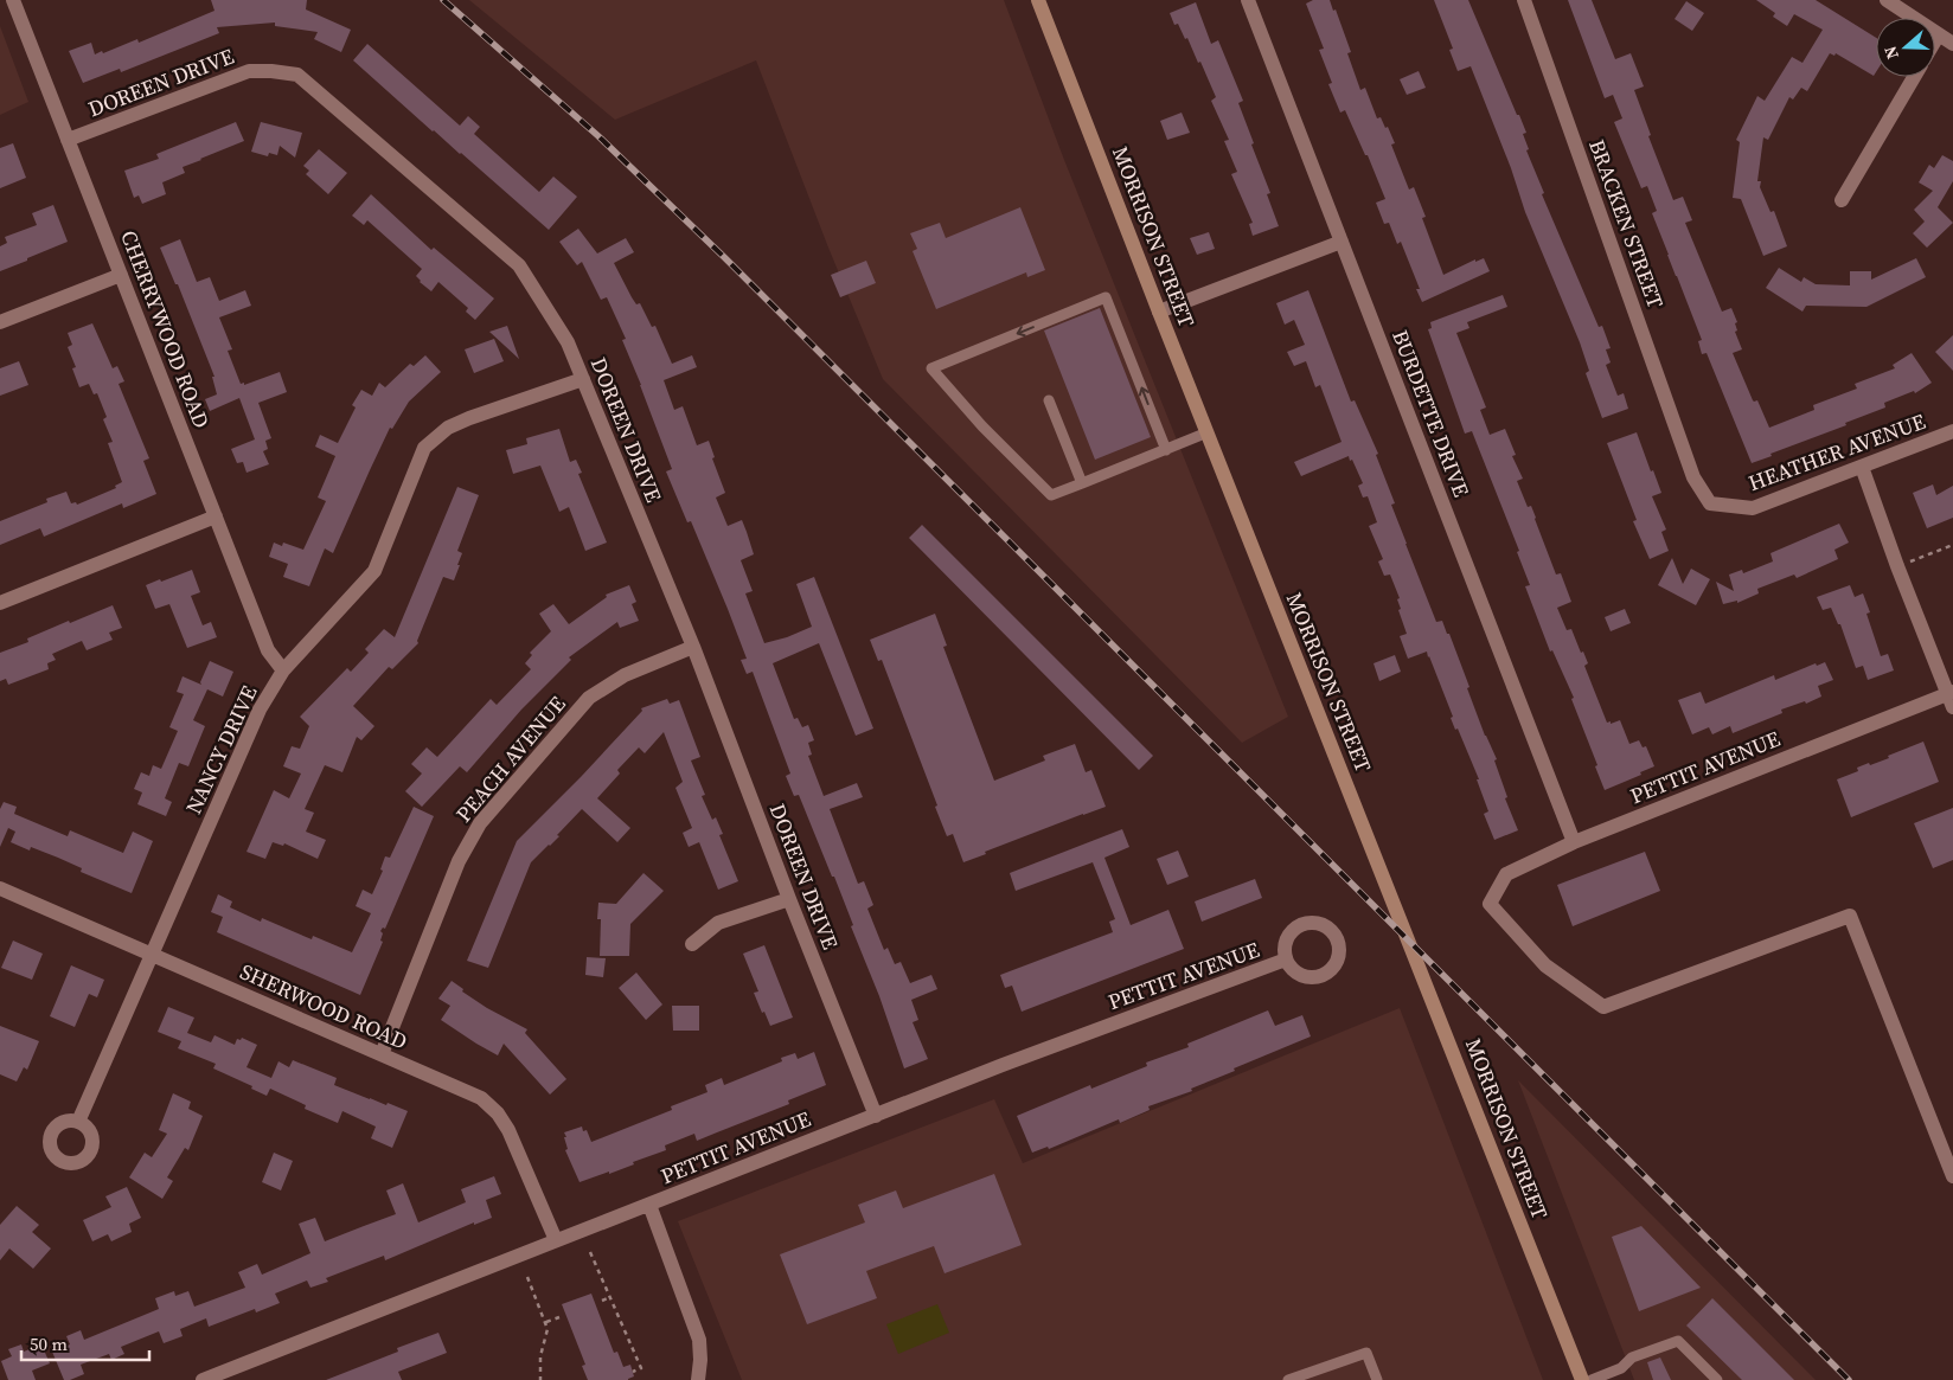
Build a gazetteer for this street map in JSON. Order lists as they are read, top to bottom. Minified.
{"streets":{"street":["DOREEN DRIVE","BRACKEN STREET","MORRISON STREET","CHERRYWOOD ROAD","BURDETTE DRIVE","HEATHER AVENUE","NANCY DRIVE","PEACH AVENUE","PETTIT AVENUE","SHERWOOD ROAD"]},"crossings":[["DOREEN DRIVE","CHERRYWOOD ROAD"],["DOREEN DRIVE","NANCY DRIVE"],["DOREEN DRIVE","PEACH AVENUE"],["DOREEN DRIVE","PETTIT AVENUE"],["BRACKEN STREET","HEATHER AVENUE"],["CHERRYWOOD ROAD","NANCY DRIVE"],["BURDETTE DRIVE","PETTIT AVENUE"],["NANCY DRIVE","SHERWOOD ROAD"],["PEACH AVENUE","SHERWOOD ROAD"],["PETTIT AVENUE","SHERWOOD ROAD"]],"scale_bar":"50 m","north":"left"}
